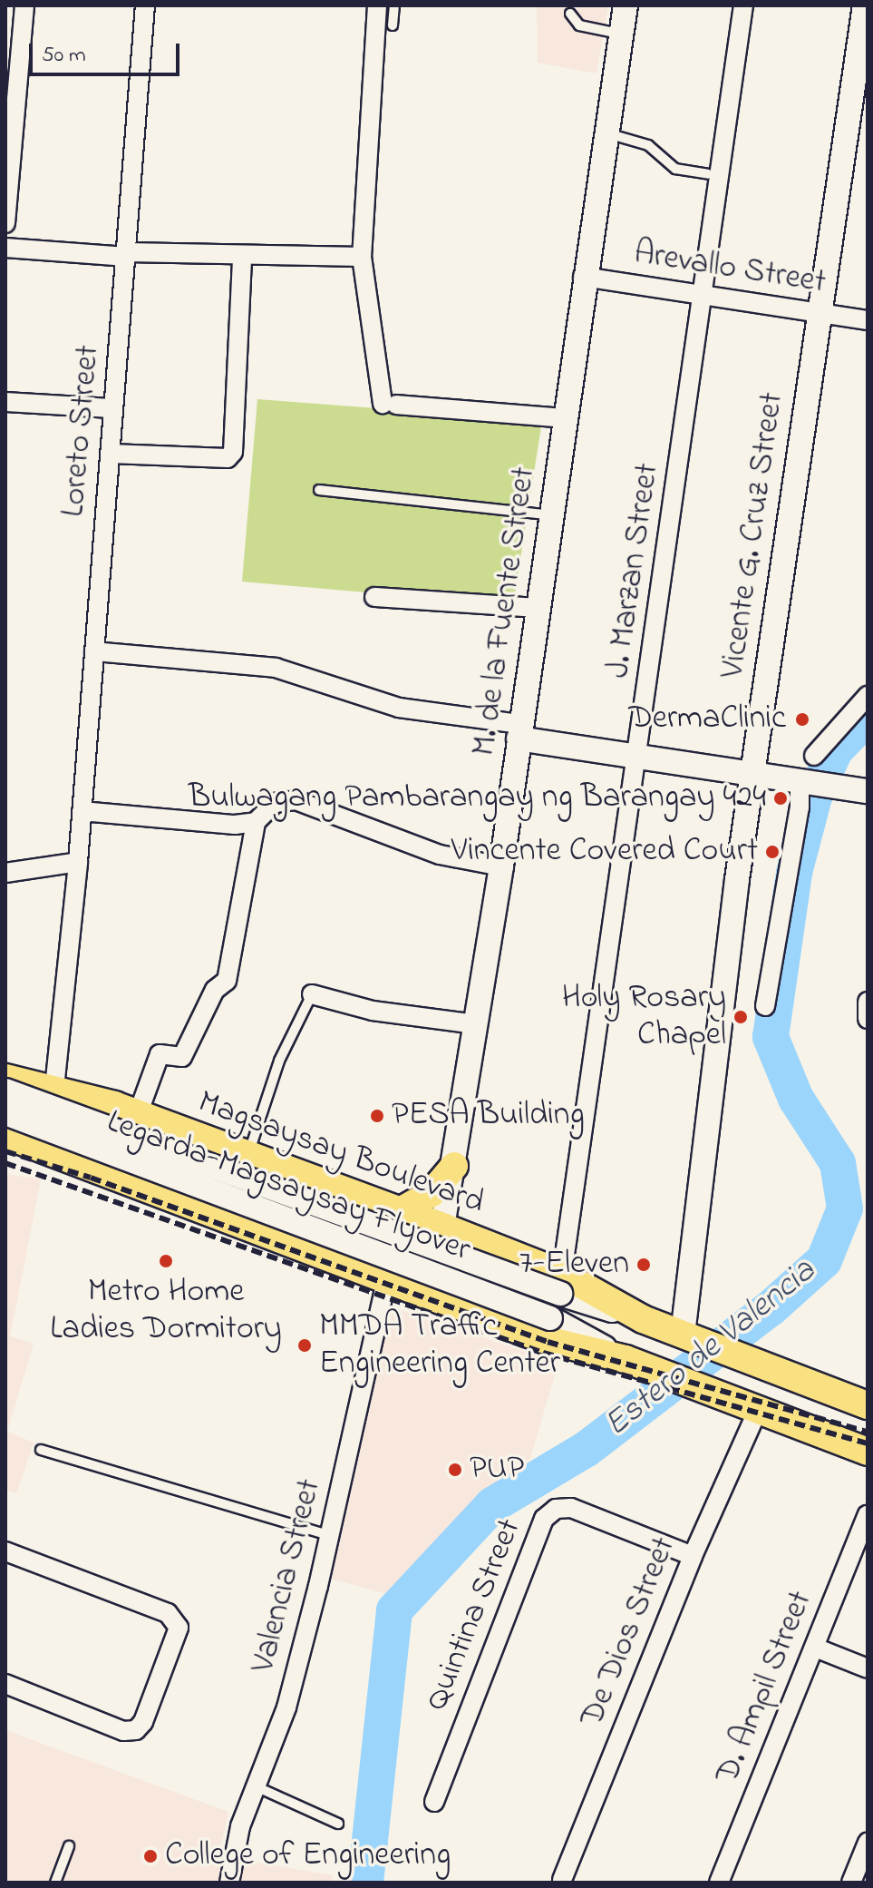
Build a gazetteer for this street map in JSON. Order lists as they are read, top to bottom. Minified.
{"streets":{"main road":["Magsaysay Boulevard"],"street":["Arevallo Street","Loreto Street","Vicente G. Cruz Street","J. Marzan Street","M. de la Fuente Street","Legarda-Magsaysay Flyover","Valencia Street","Quintina Street","De Dios Street","D. Ampil Street"]},"crossings":[["Arevallo Street","Vicente G. Cruz Street"],["Arevallo Street","J. Marzan Street"],["Arevallo Street","M. de la Fuente Street"],["Loreto Street","Magsaysay Boulevard"],["Vicente G. Cruz Street","Magsaysay Boulevard"],["J. Marzan Street","Magsaysay Boulevard"],["J. Marzan Street","Legarda-Magsaysay Flyover"],["M. de la Fuente Street","Magsaysay Boulevard"],["Magsaysay Boulevard","Legarda-Magsaysay Flyover"],["Quintina Street","De Dios Street"]],"water":["Estero de Valencia"],"places":["DermaClinic","Bulwagang Pambarangay ng Barangay 424","Vincente Covered Court","Holy Rosary Chapel","PESA Building","Metro Home Ladies Dormitory","7-Eleven","MMDA Traffic Engineering Center","PUP","College of Engineering"],"scale_bar":"50 m"}
